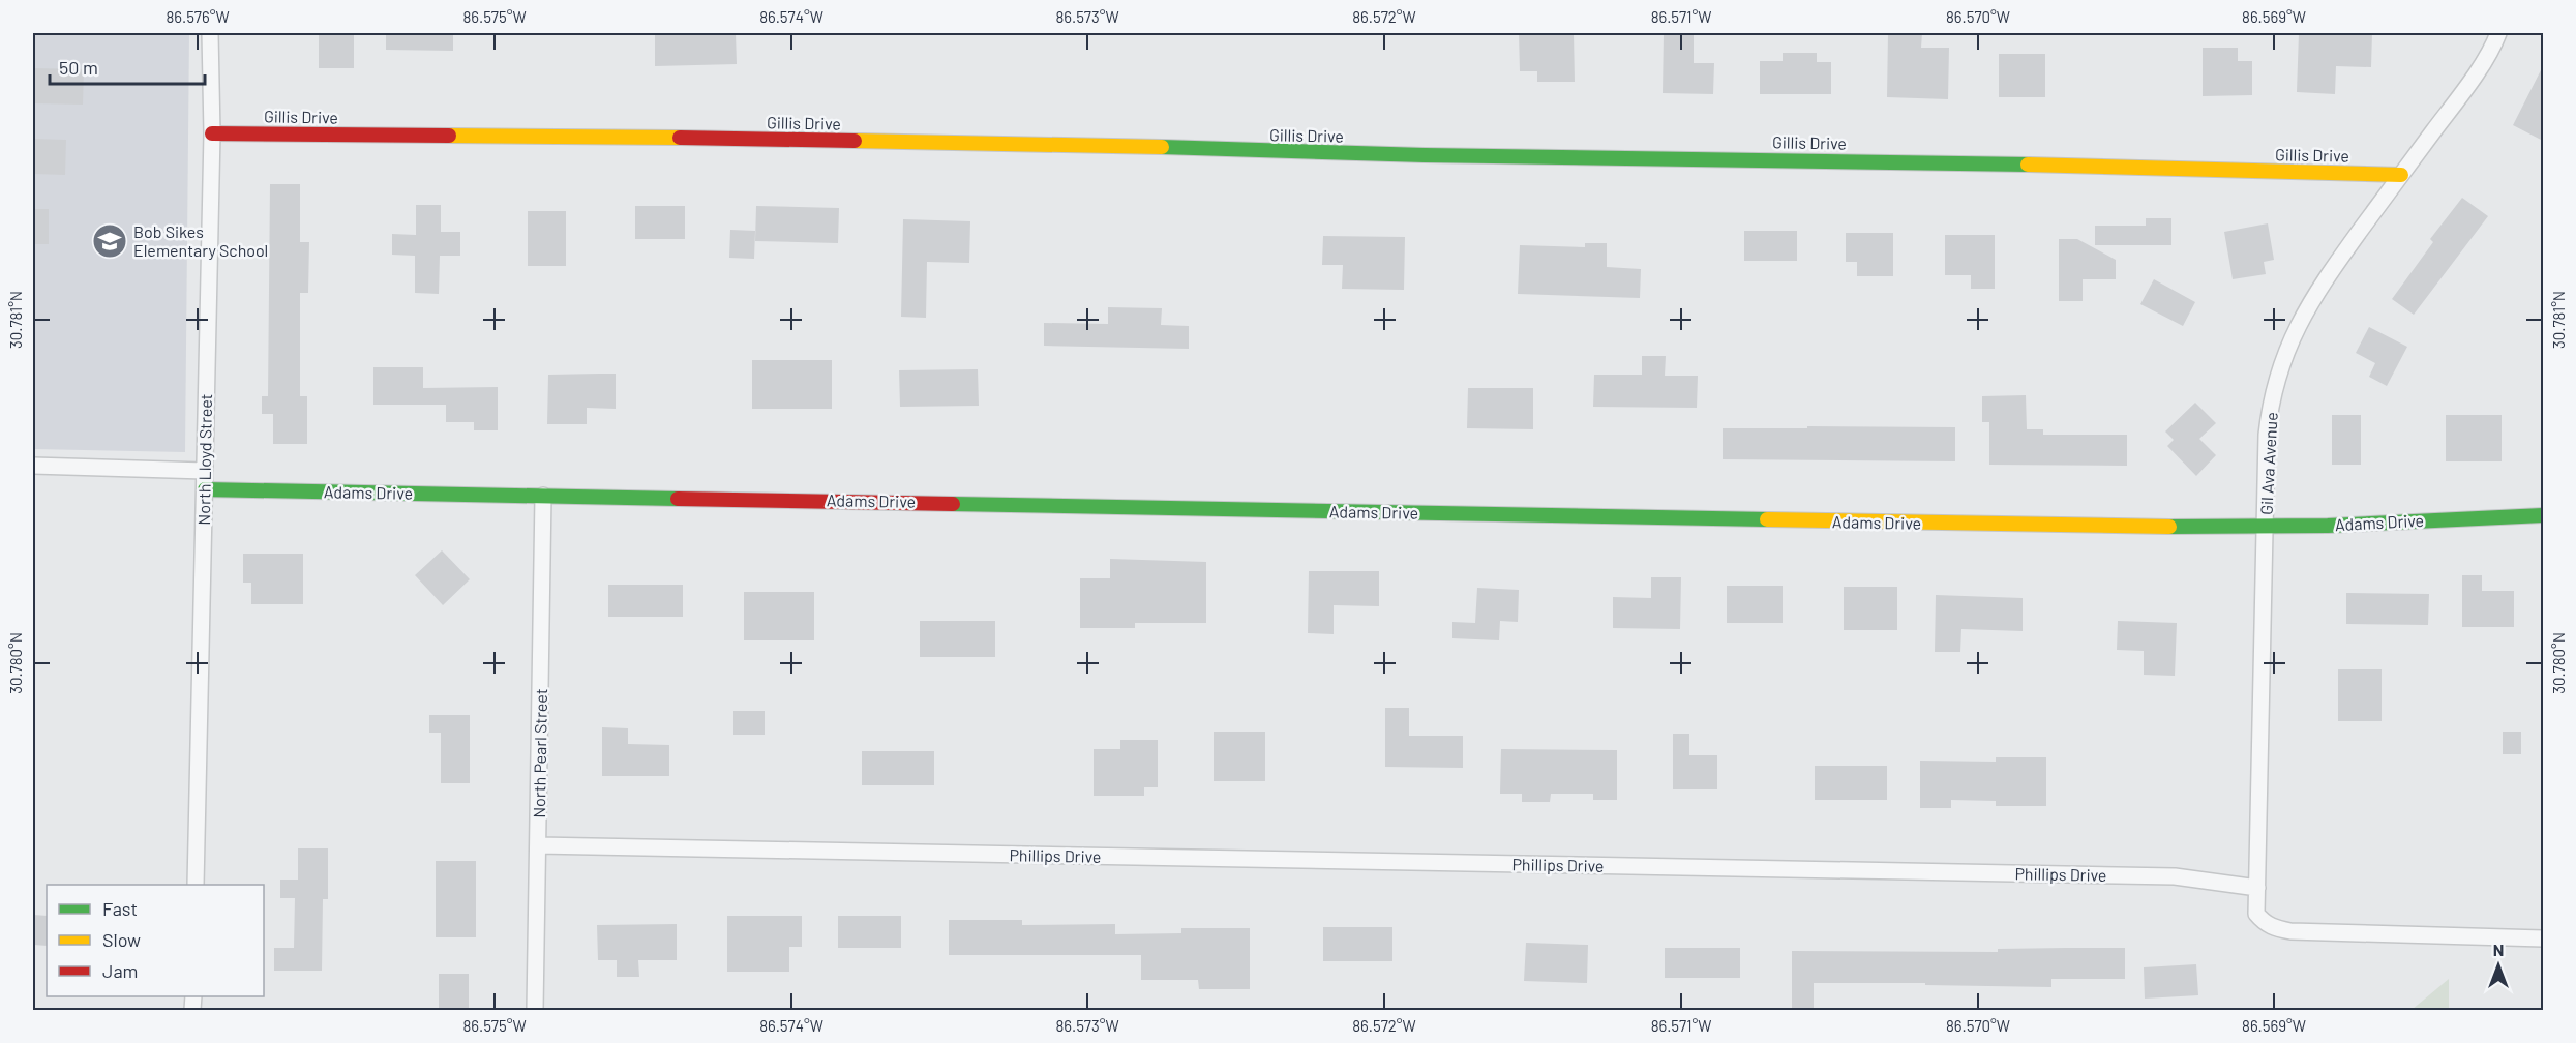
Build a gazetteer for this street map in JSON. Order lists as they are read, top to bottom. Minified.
{"streets":{"street":["Gillis Drive","North Lloyd Street","Gil Ava Avenue","Adams Drive","North Pearl Street","Phillips Drive"]},"crossings":[["Gillis Drive","North Lloyd Street"],["Gillis Drive","Gil Ava Avenue"],["North Lloyd Street","Adams Drive"],["Gil Ava Avenue","Adams Drive"],["Gil Ava Avenue","Phillips Drive"],["Adams Drive","North Pearl Street"],["North Pearl Street","Phillips Drive"]],"places":{"school or university":["Bob Sikes Elementary School"]},"legend":["Fast","Slow","Jam"],"scale_bar":"50 m","north":"top","coordinates":["86.576°W","86.575°W","86.574°W","86.573°W","86.572°W","86.571°W","86.570°W","86.569°W","30.781°N","30.780°N"]}
